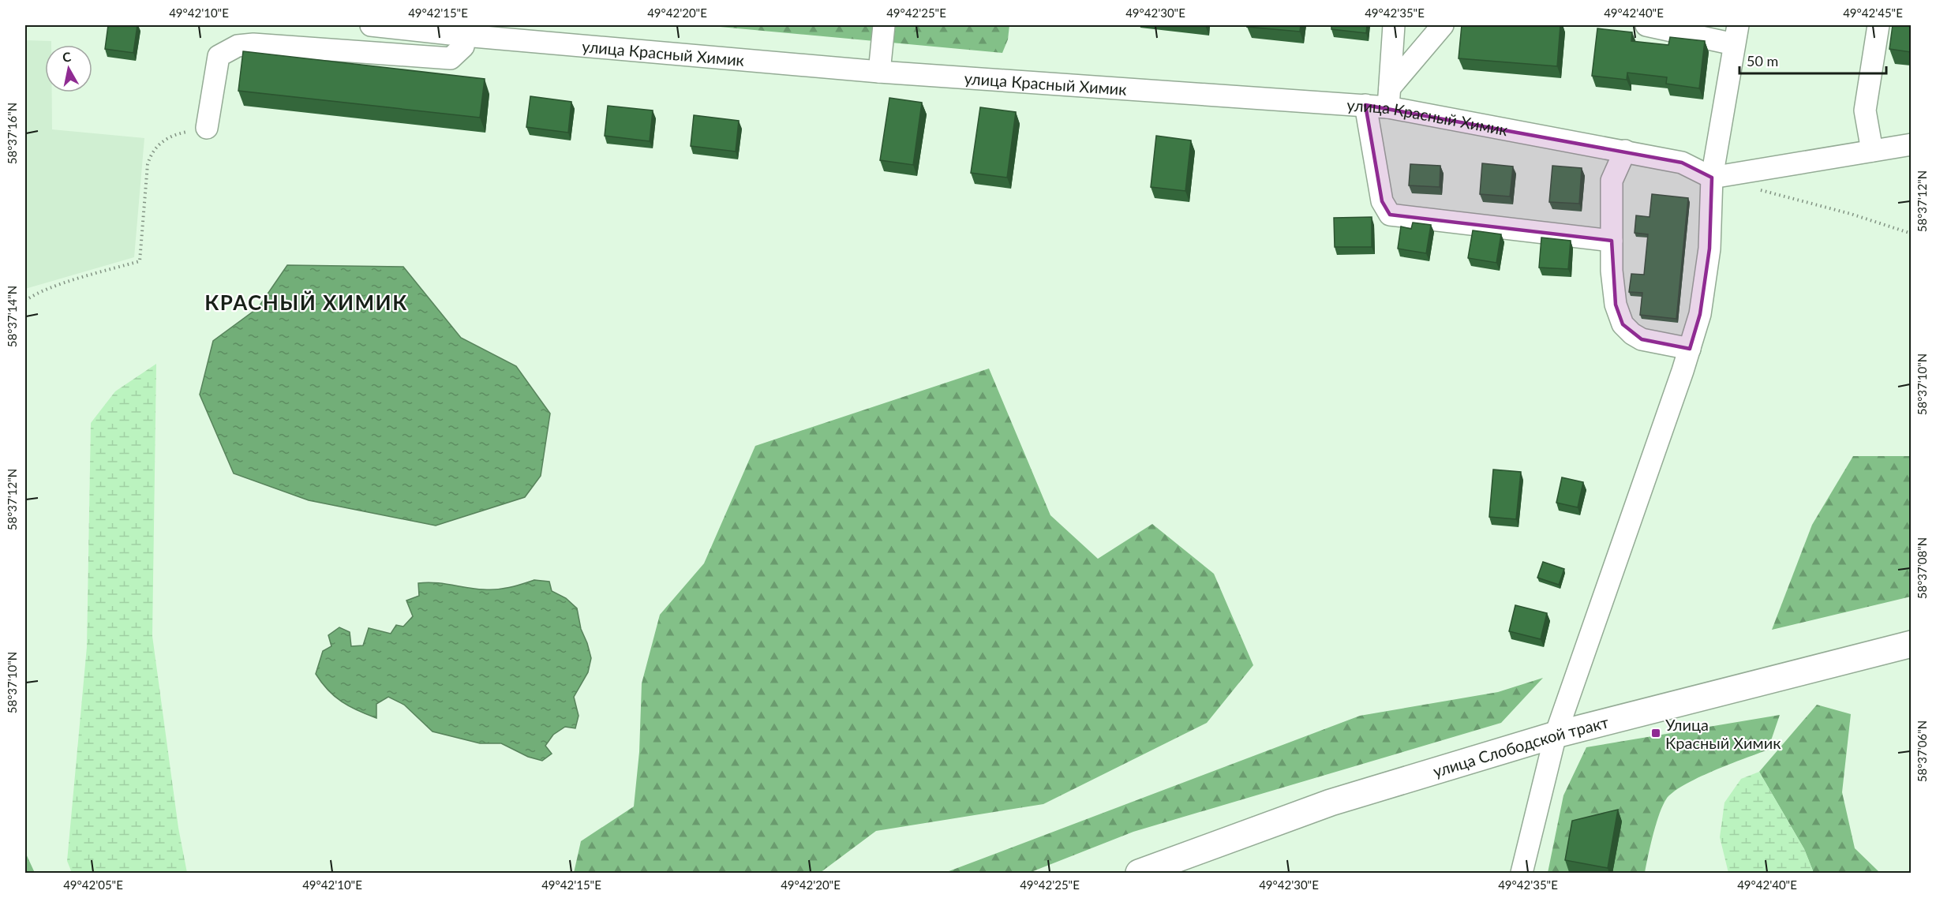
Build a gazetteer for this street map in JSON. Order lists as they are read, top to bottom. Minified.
{"streets":{"main road":["улица Слободской тракт"],"street":["улица Красный Химик"]},"districts":["КРАСНЫЙ ХИМИК"],"places":{"transit":["Улица Красный Химик"]},"scale_bar":"50 m","north":"top","coordinates":["49°42'10\"E","49°42'15\"E","49°42'20\"E","49°42'25\"E","49°42'30\"E","49°42'35\"E","49°42'40\"E","49°42'45\"E","58°37'16\"N","58°37'12\"N","58°37'14\"N","58°37'10\"N","58°37'08\"N","58°37'06\"N","49°42'05\"E"]}
